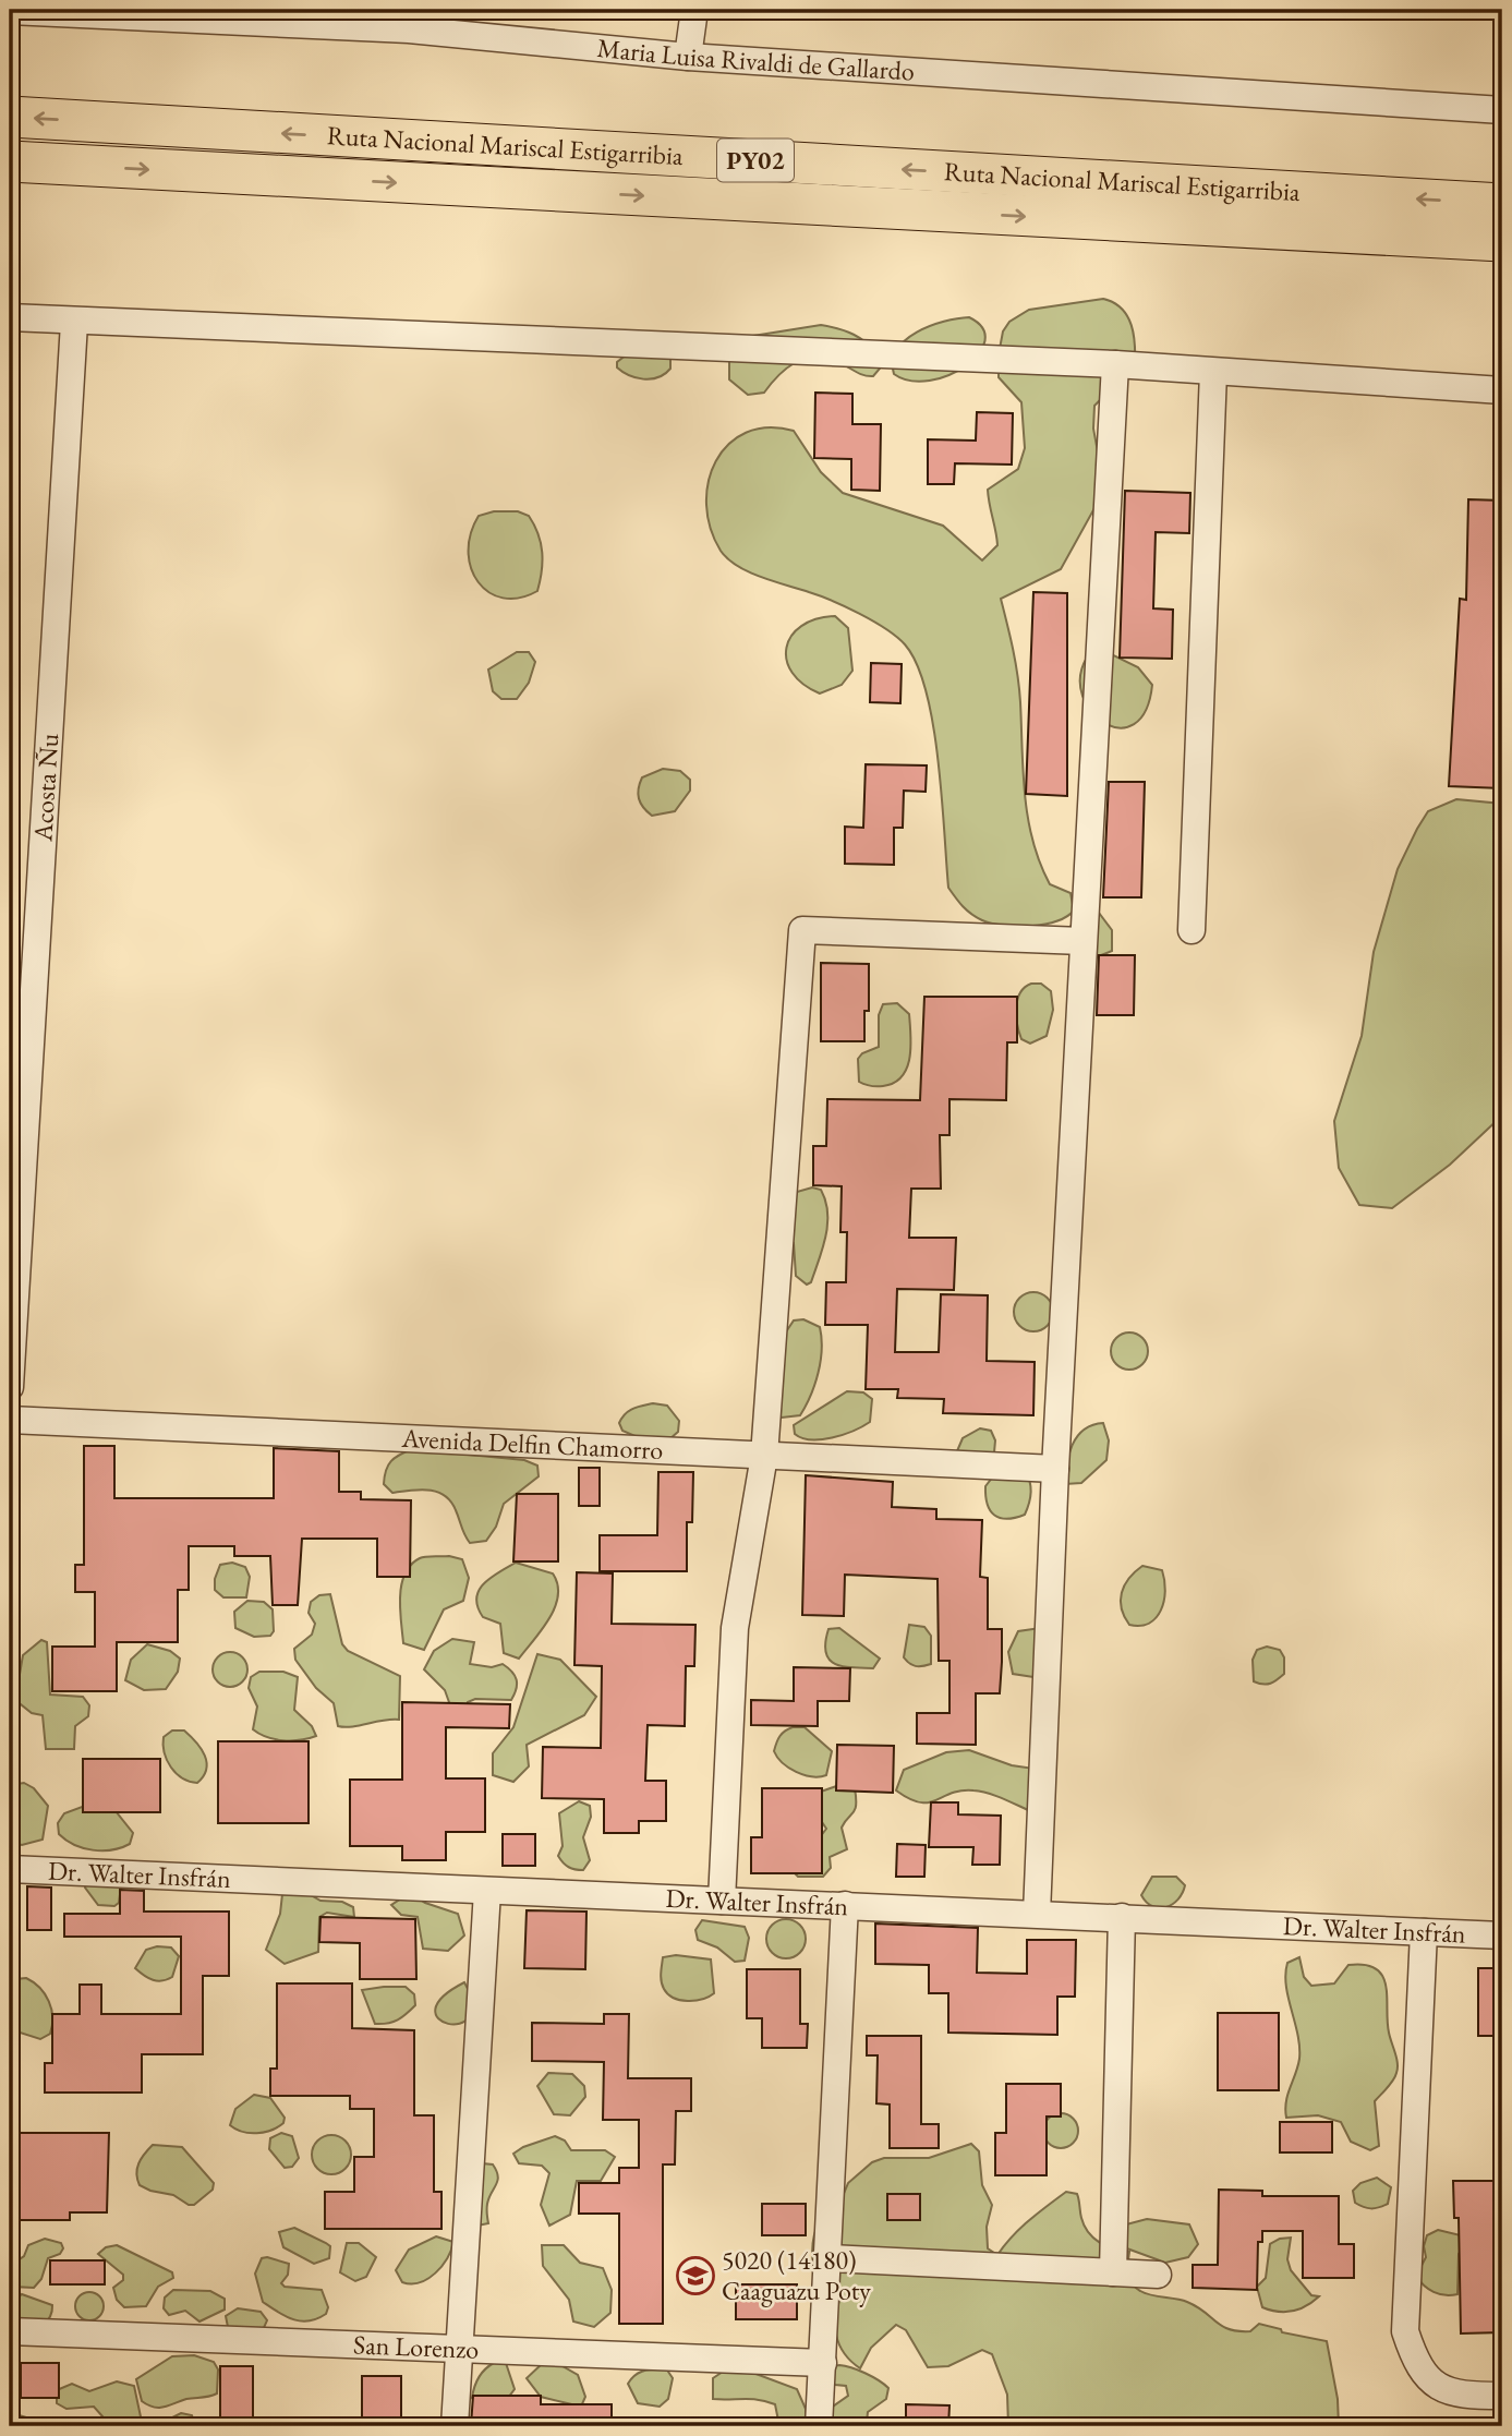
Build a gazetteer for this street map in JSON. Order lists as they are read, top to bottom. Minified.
{"streets":{"highway":["Ruta Nacional Mariscal Estigarribia","PY02"],"street":["Maria Luisa Rivaldi de Gallardo","Acosta Ñu","Avenida Delfin Chamorro","Dr. Walter Insfrán","San Lorenzo"]},"places":{"school or university":["5020 (14180) Caaguazu Poty"]}}
